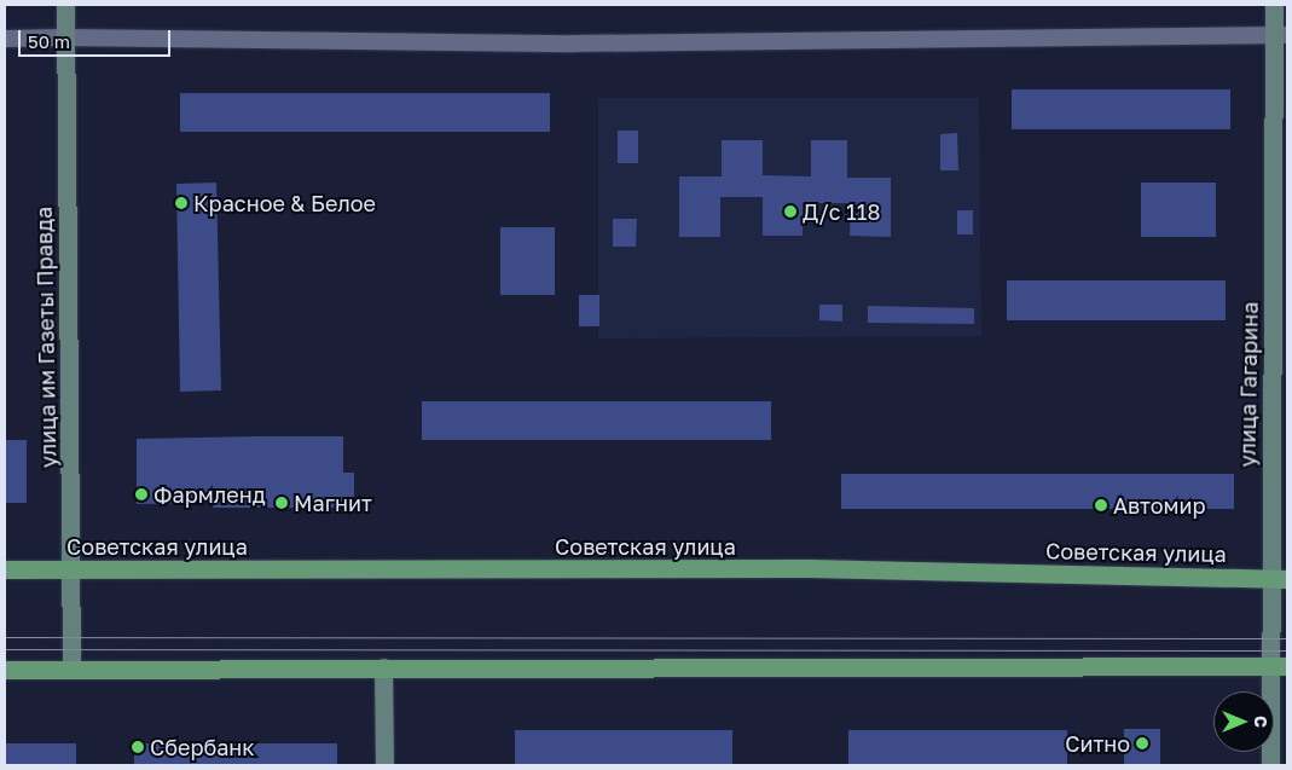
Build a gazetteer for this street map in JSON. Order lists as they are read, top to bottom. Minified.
{"streets":{"main road":["Советская улица"],"street":["улица им Газеты Правда","улица Гагарина"]},"crossings":[["улица им Газеты Правда","Советская улица"],["улица Гагарина","Советская улица"]],"places":["Красное & Белое","Д/с 118","Фармленд","Магнит","Автомир","Ситно","Сбербанк"],"scale_bar":"50 m","north":"right"}
